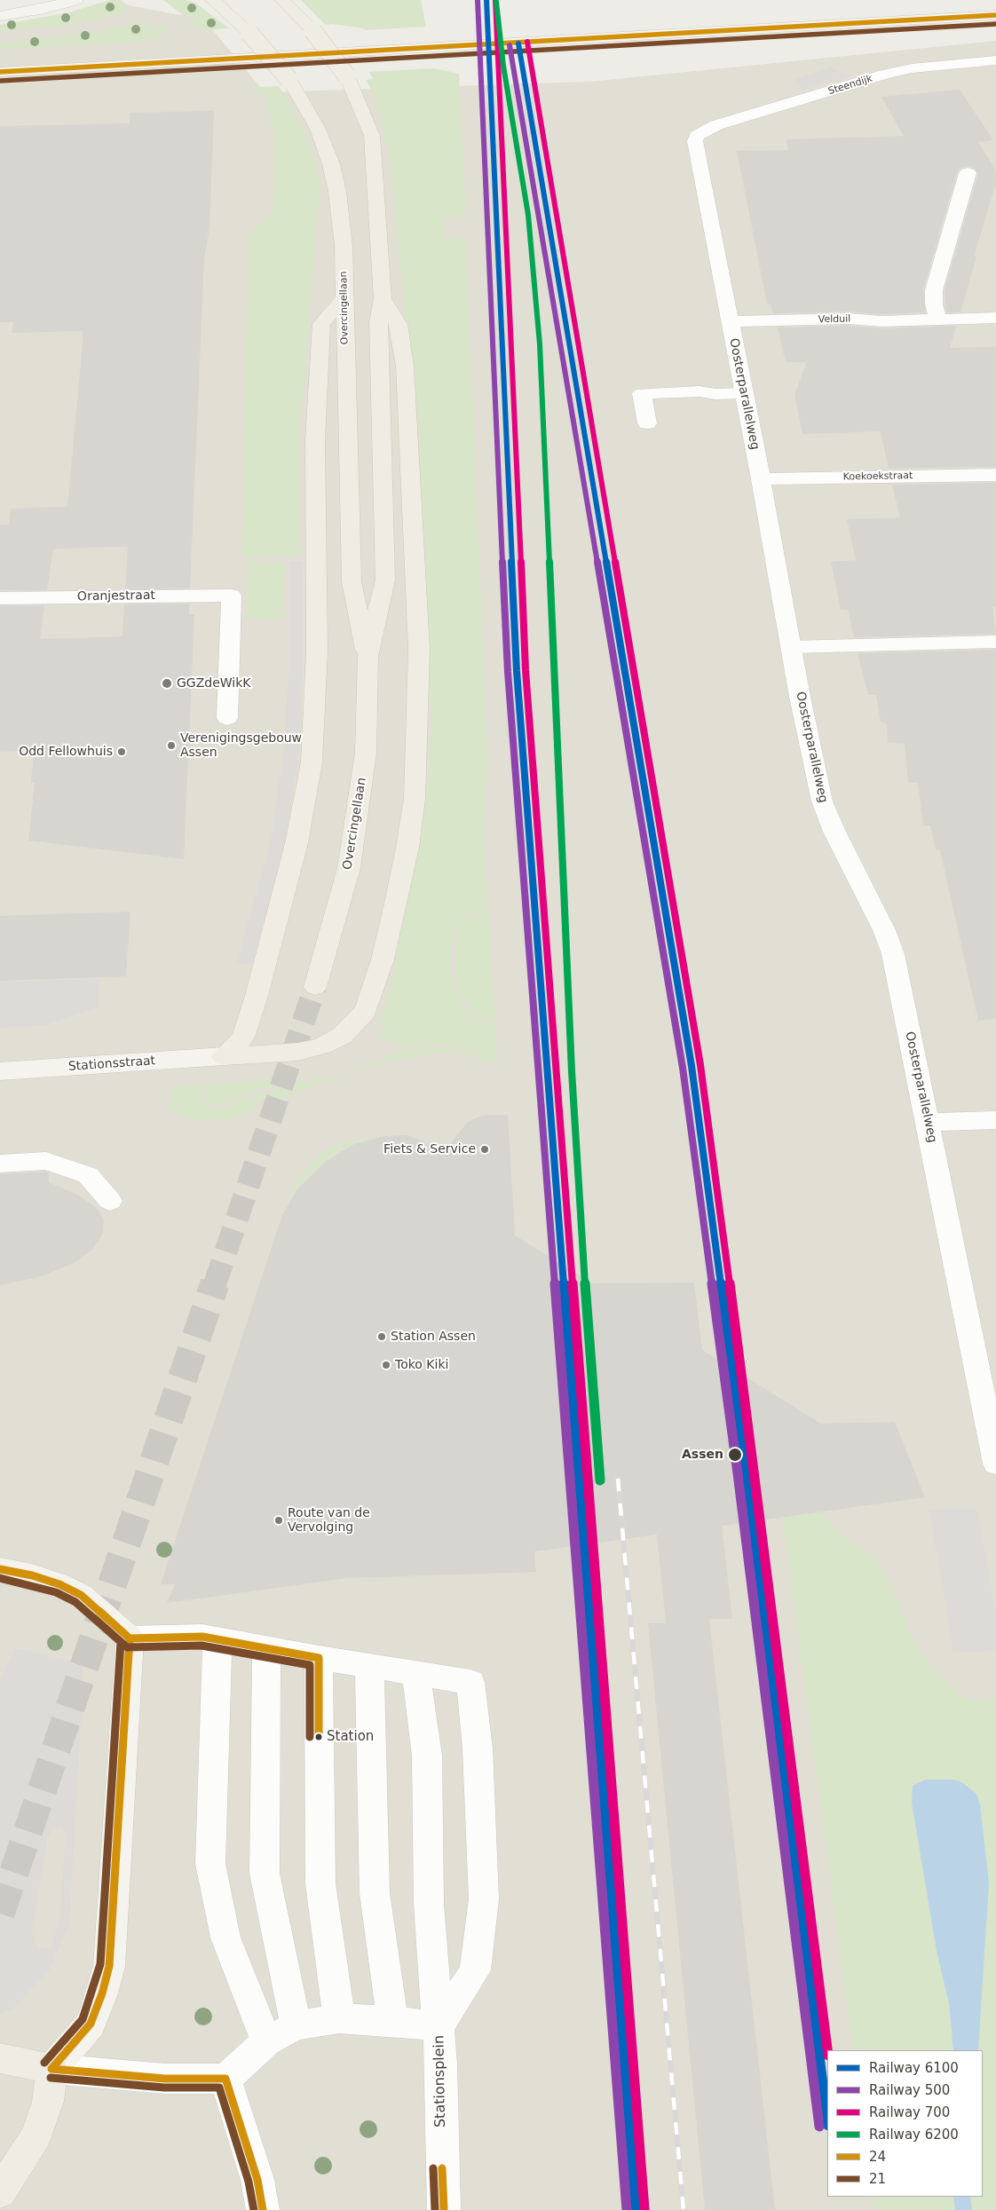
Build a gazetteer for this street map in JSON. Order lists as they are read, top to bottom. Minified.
{"streets":{"main road":["Overcingellaan","Stationsstraat"],"street":["Steendijk","Velduil","Oosterparallelweg","Koekoekstraat","Oranjestraat","Stationsplein"]},"crossings":[["Steendijk","Oosterparallelweg"],["Velduil","Oosterparallelweg"],["Oosterparallelweg","Koekoekstraat"]],"places":["GGZdeWikK","Verenigingsgebouw Assen","Odd Fellowhuis","Fiets & Service","Station Assen","Toko Kiki","Assen","Route van de Vervolging","Station"],"lines":["rail line 6100","rail line 500","rail line 700","rail line 6200","transit line 24","transit line 21"],"legend":["Railway 6100","Railway 500","Railway 700","Railway 6200","24","21"]}
